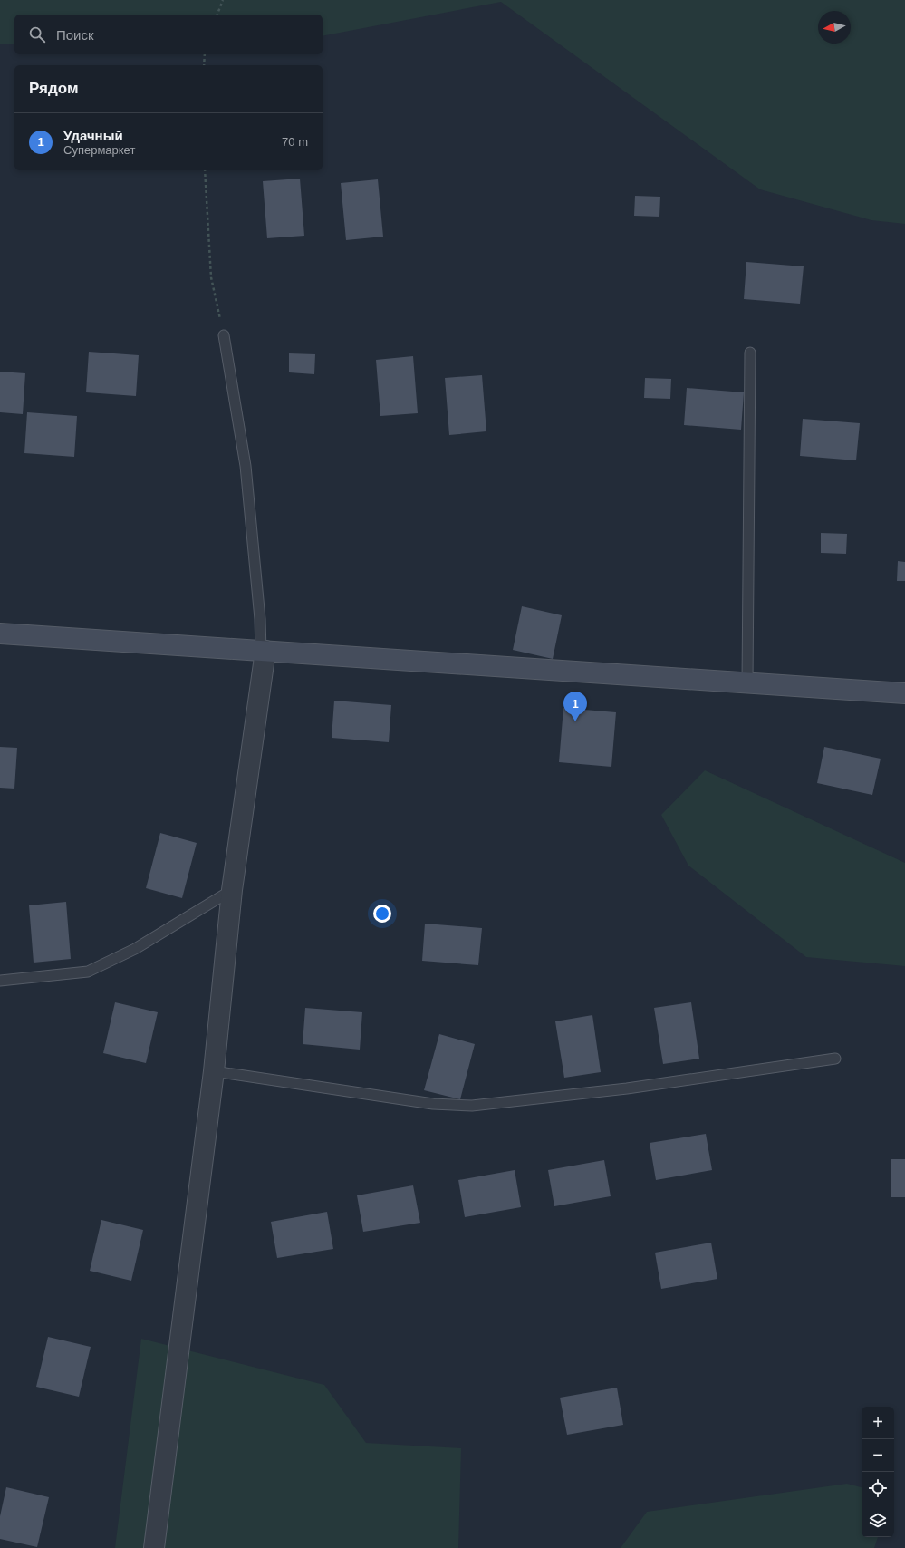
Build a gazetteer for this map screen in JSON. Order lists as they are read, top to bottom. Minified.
{"north":"left","page":{"search":"Поиск","heading":"Рядом","list":[{"mark":"1","name":"Удачный","note":"Супермаркет","value":"70 m"}],"pins":"1","map_buttons":["+","−"]}}
